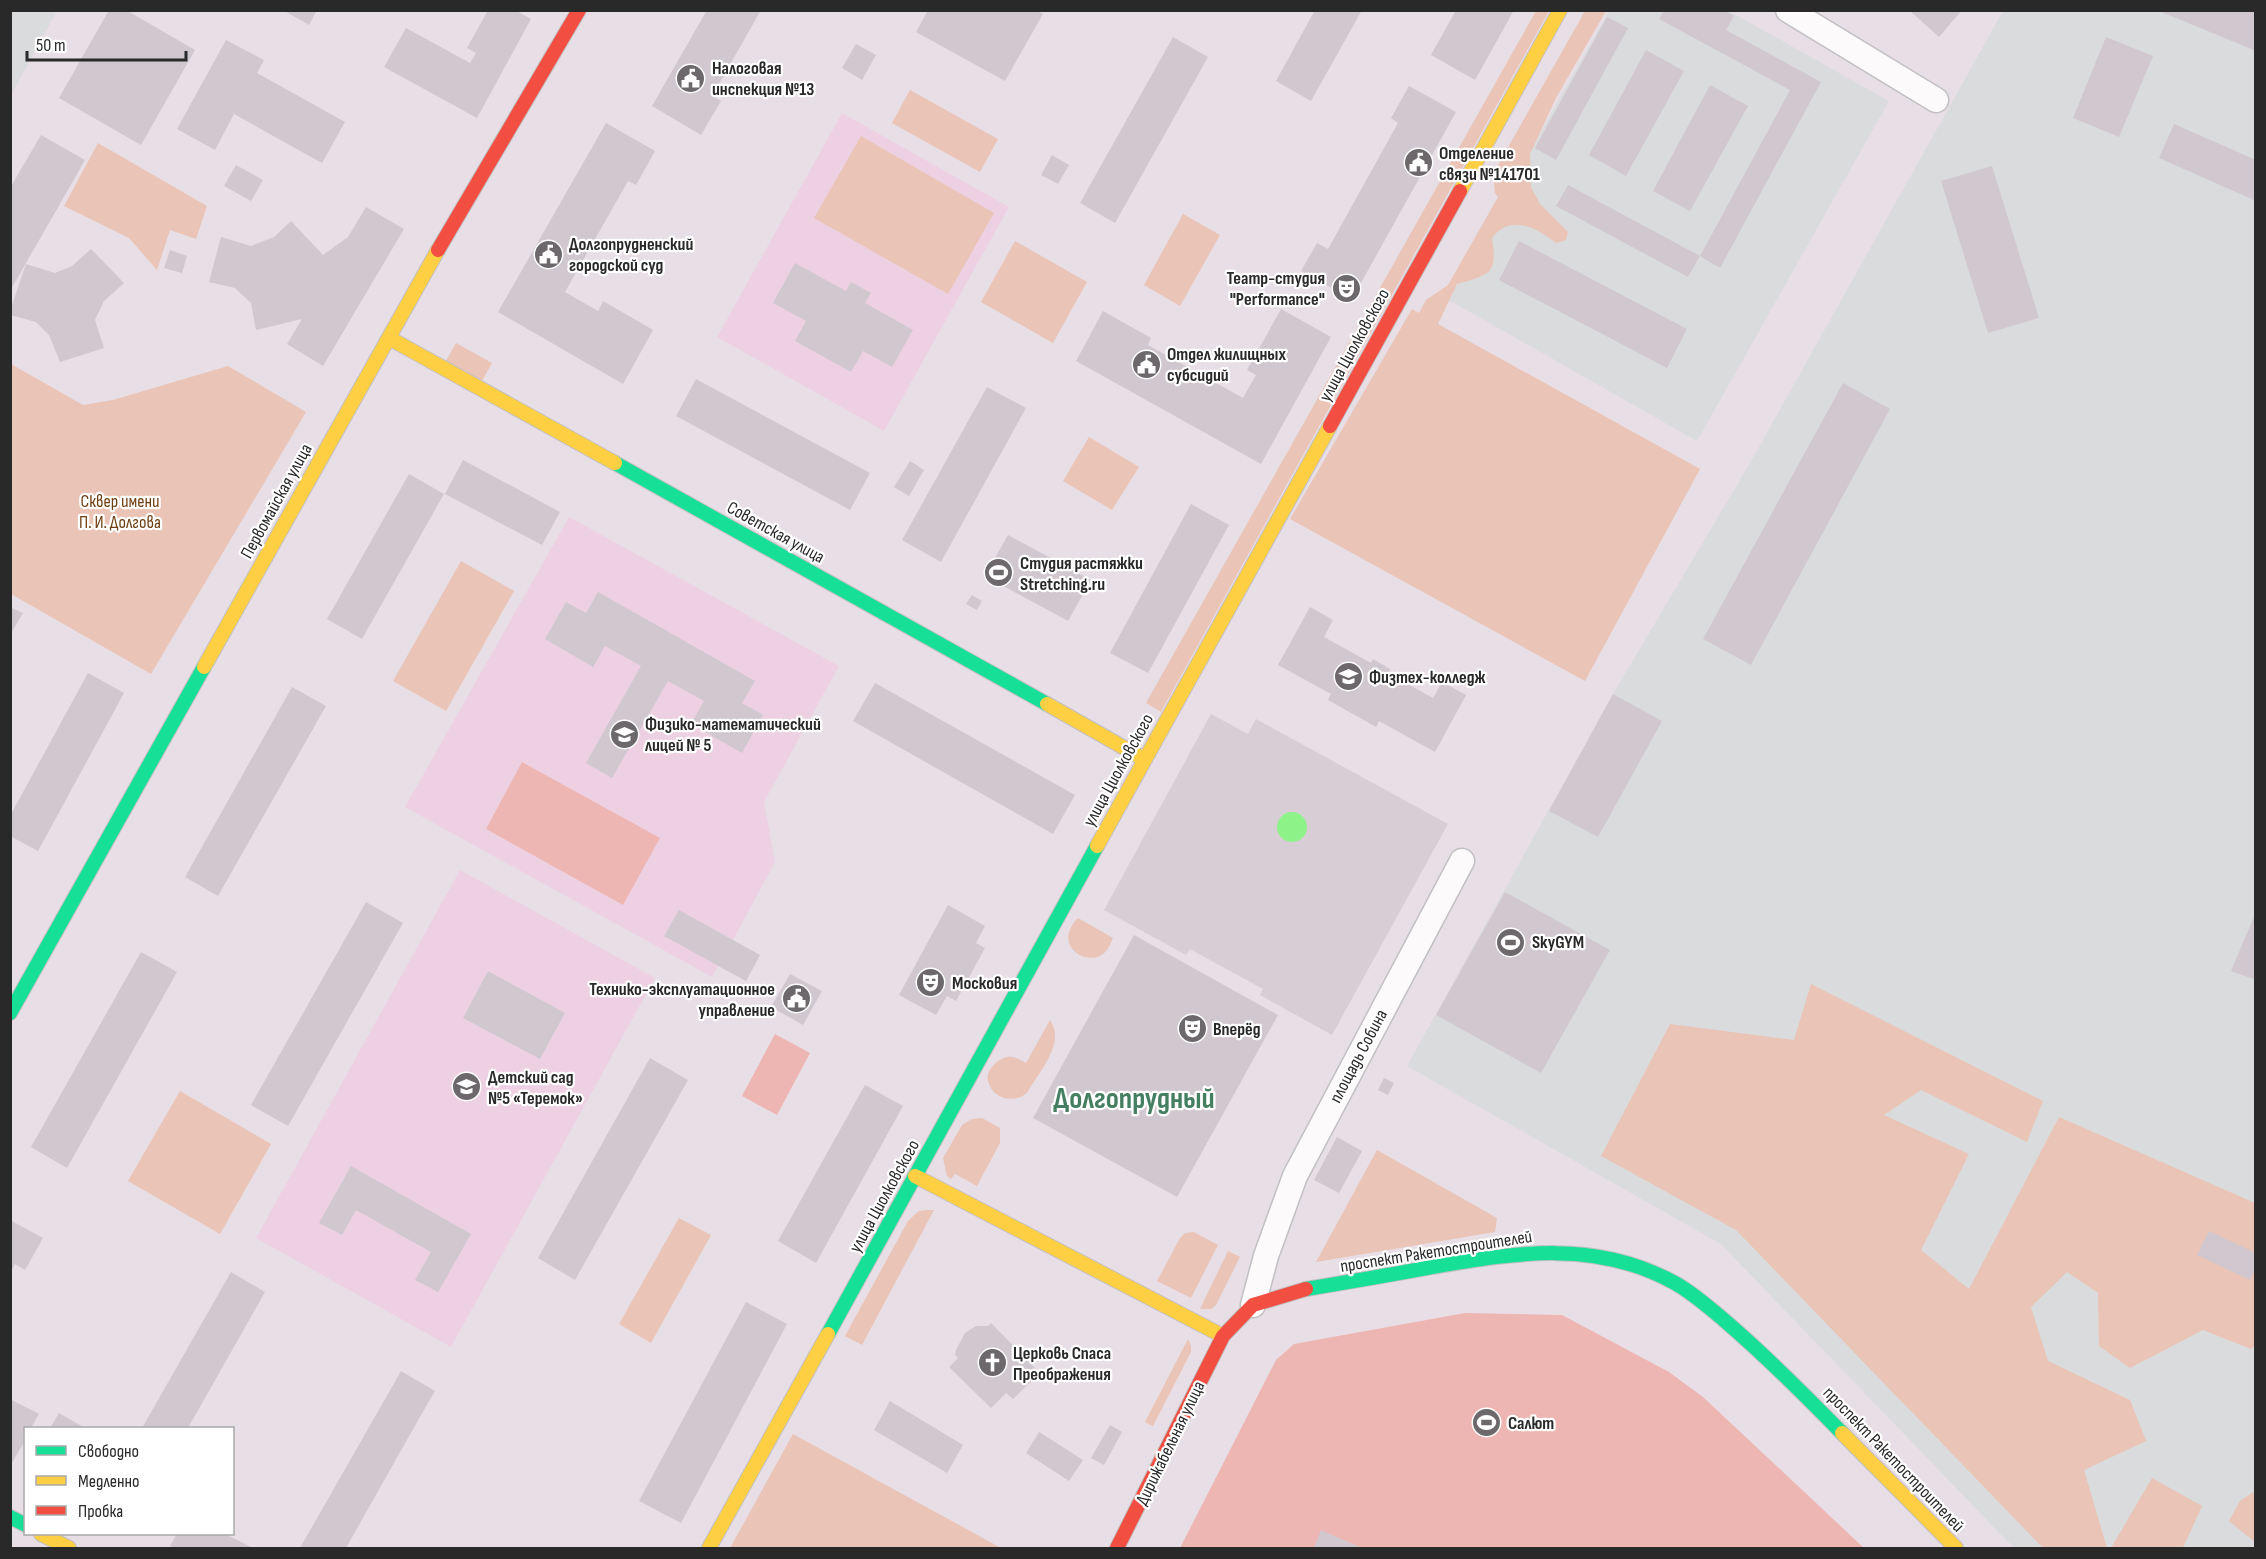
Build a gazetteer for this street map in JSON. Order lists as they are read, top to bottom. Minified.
{"streets":{"street":["улица Циолковского","Первомайская улица","Советская улица","площадь Собина","проспект Ракетостроителей","Дирижабельная улица"]},"crossings":[["улица Циолковского","Советская улица"],["Первомайская улица","Советская улица"],["площадь Собина","проспект Ракетостроителей"],["проспект Ракетостроителей","Дирижабельная улица"]],"districts":["Долгопрудный"],"parks":["Сквер имени П. И. Долгова"],"places":{"public building":["Налоговая инспекция №13","Отделение связи №141701","Долгопрудненский городской суд","Отдел жилищных субсидий","Технико-эксплуатационное управление"],"theatre":["Театр-студия \"Performance\"","Московия","Вперёд"],"sports":["Студия растяжки Stretching.ru","SkyGYM","Салют"],"school or university":["Физтех-колледж","Физико-математический лицей № 5","Детский сад №5 «Теремок»"],"church":["Церковь Спаса Преображения"]},"legend":["Свободно","Медленно","Пробка"],"scale_bar":"50 m"}
